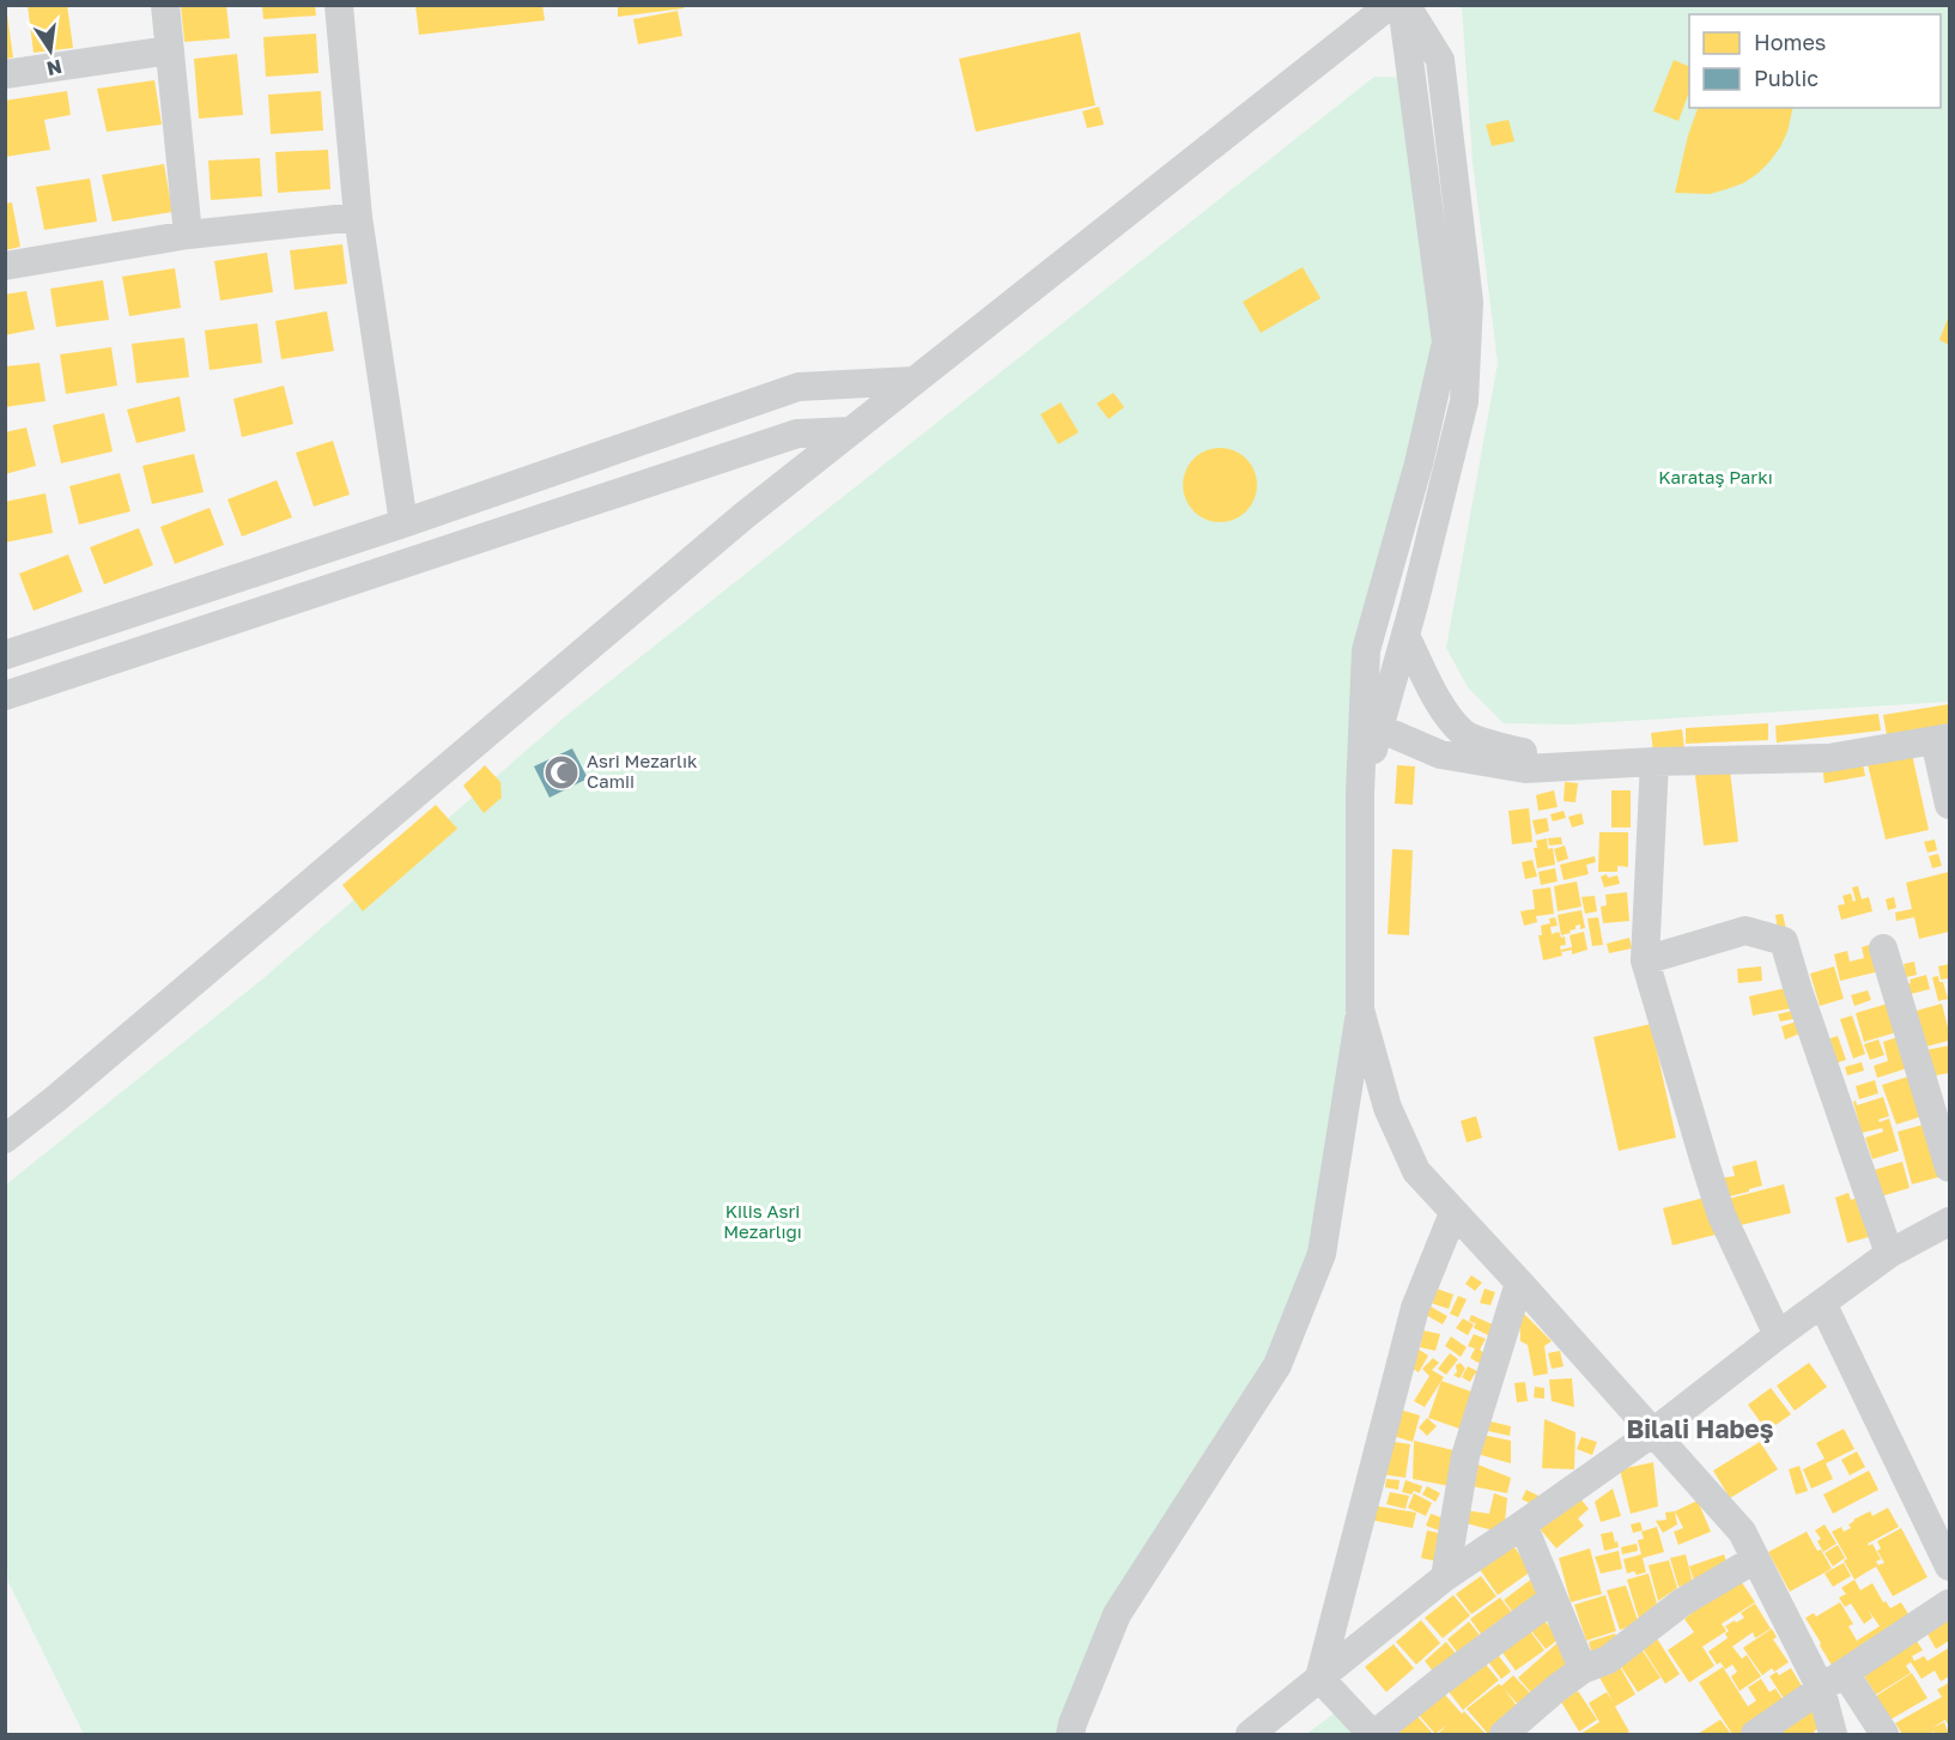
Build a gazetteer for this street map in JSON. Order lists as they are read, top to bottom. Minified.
{"districts":["Bilali Habeş"],"parks":["Karataş Parkı","Kilis Asri Mezarlığı"],"places":{"mosque":["Asri Mezarlık Camii"]},"legend":["Homes","Public"],"north":"bottom"}
